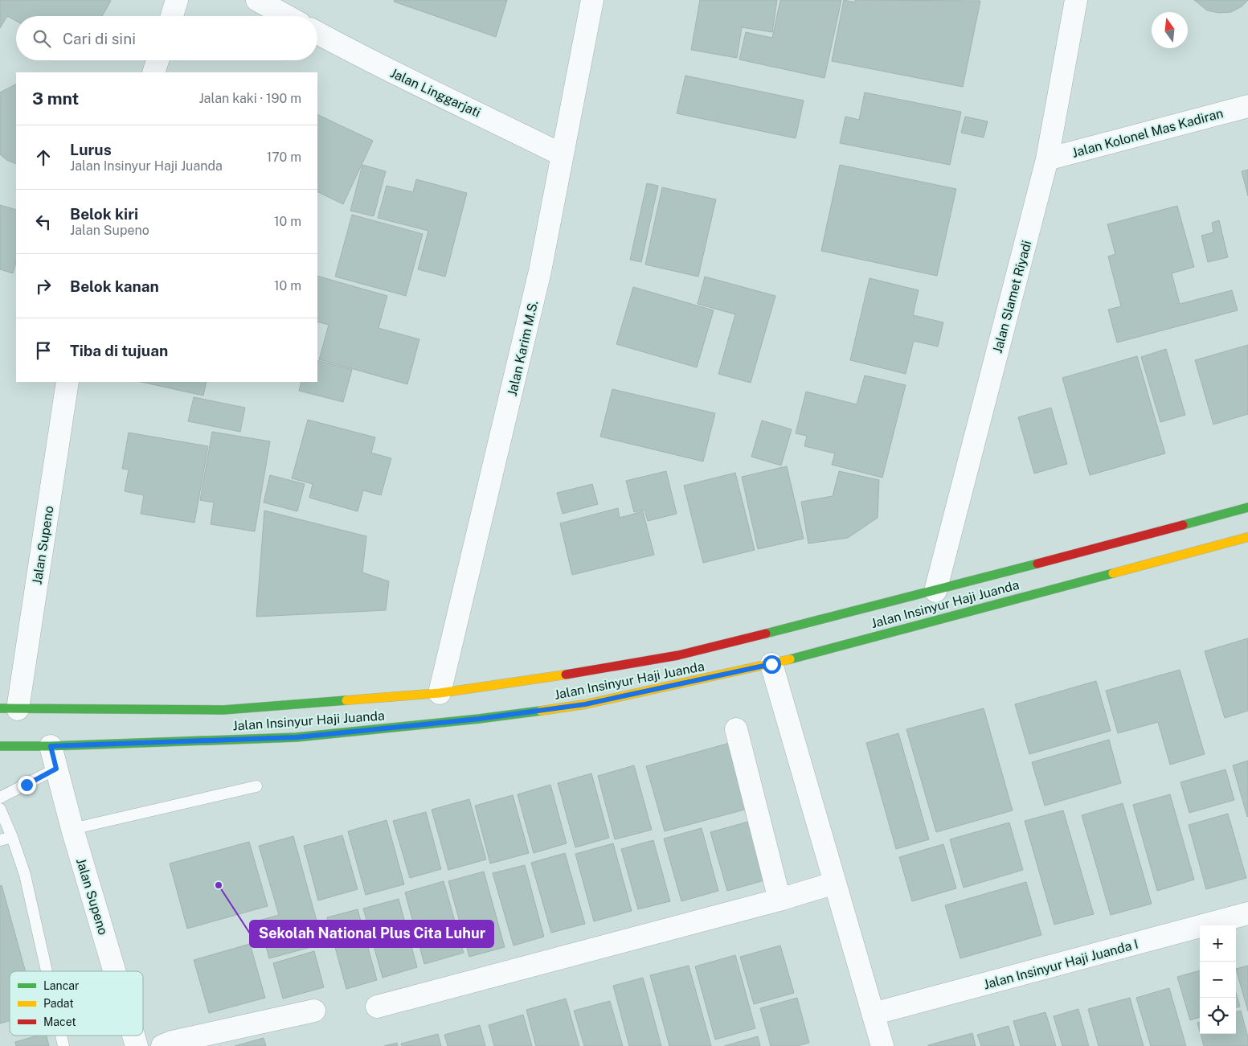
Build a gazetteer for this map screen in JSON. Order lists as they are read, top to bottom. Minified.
{"streets":{"main road":["Jalan Insinyur Haji Juanda"],"street":["Jalan Linggarjati","Jalan Kolonel Mas Kadiran","Jalan Slamet Riyadi","Jalan Karim M.S.","Jalan Supeno","Jalan Insinyur Haji Juanda I"]},"crossings":[["Jalan Linggarjati","Jalan Karim M.S."],["Jalan Kolonel Mas Kadiran","Jalan Slamet Riyadi"],["Jalan Slamet Riyadi","Jalan Insinyur Haji Juanda"],["Jalan Karim M.S.","Jalan Insinyur Haji Juanda"],["Jalan Supeno","Jalan Insinyur Haji Juanda"]],"places":["Sekolah National Plus Cita Luhur"],"legend":["Lancar","Padat","Macet"],"north":"top","page":{"search":"Cari di sini","heading":["3 mnt","Jalan kaki · 190 m"],"list":[["Lurus","Jalan Insinyur Haji Juanda","170 m"],["Belok kiri","Jalan Supeno","10 m"],["Belok kanan","10 m"],"Tiba di tujuan"],"map_buttons":["+","−"]}}
